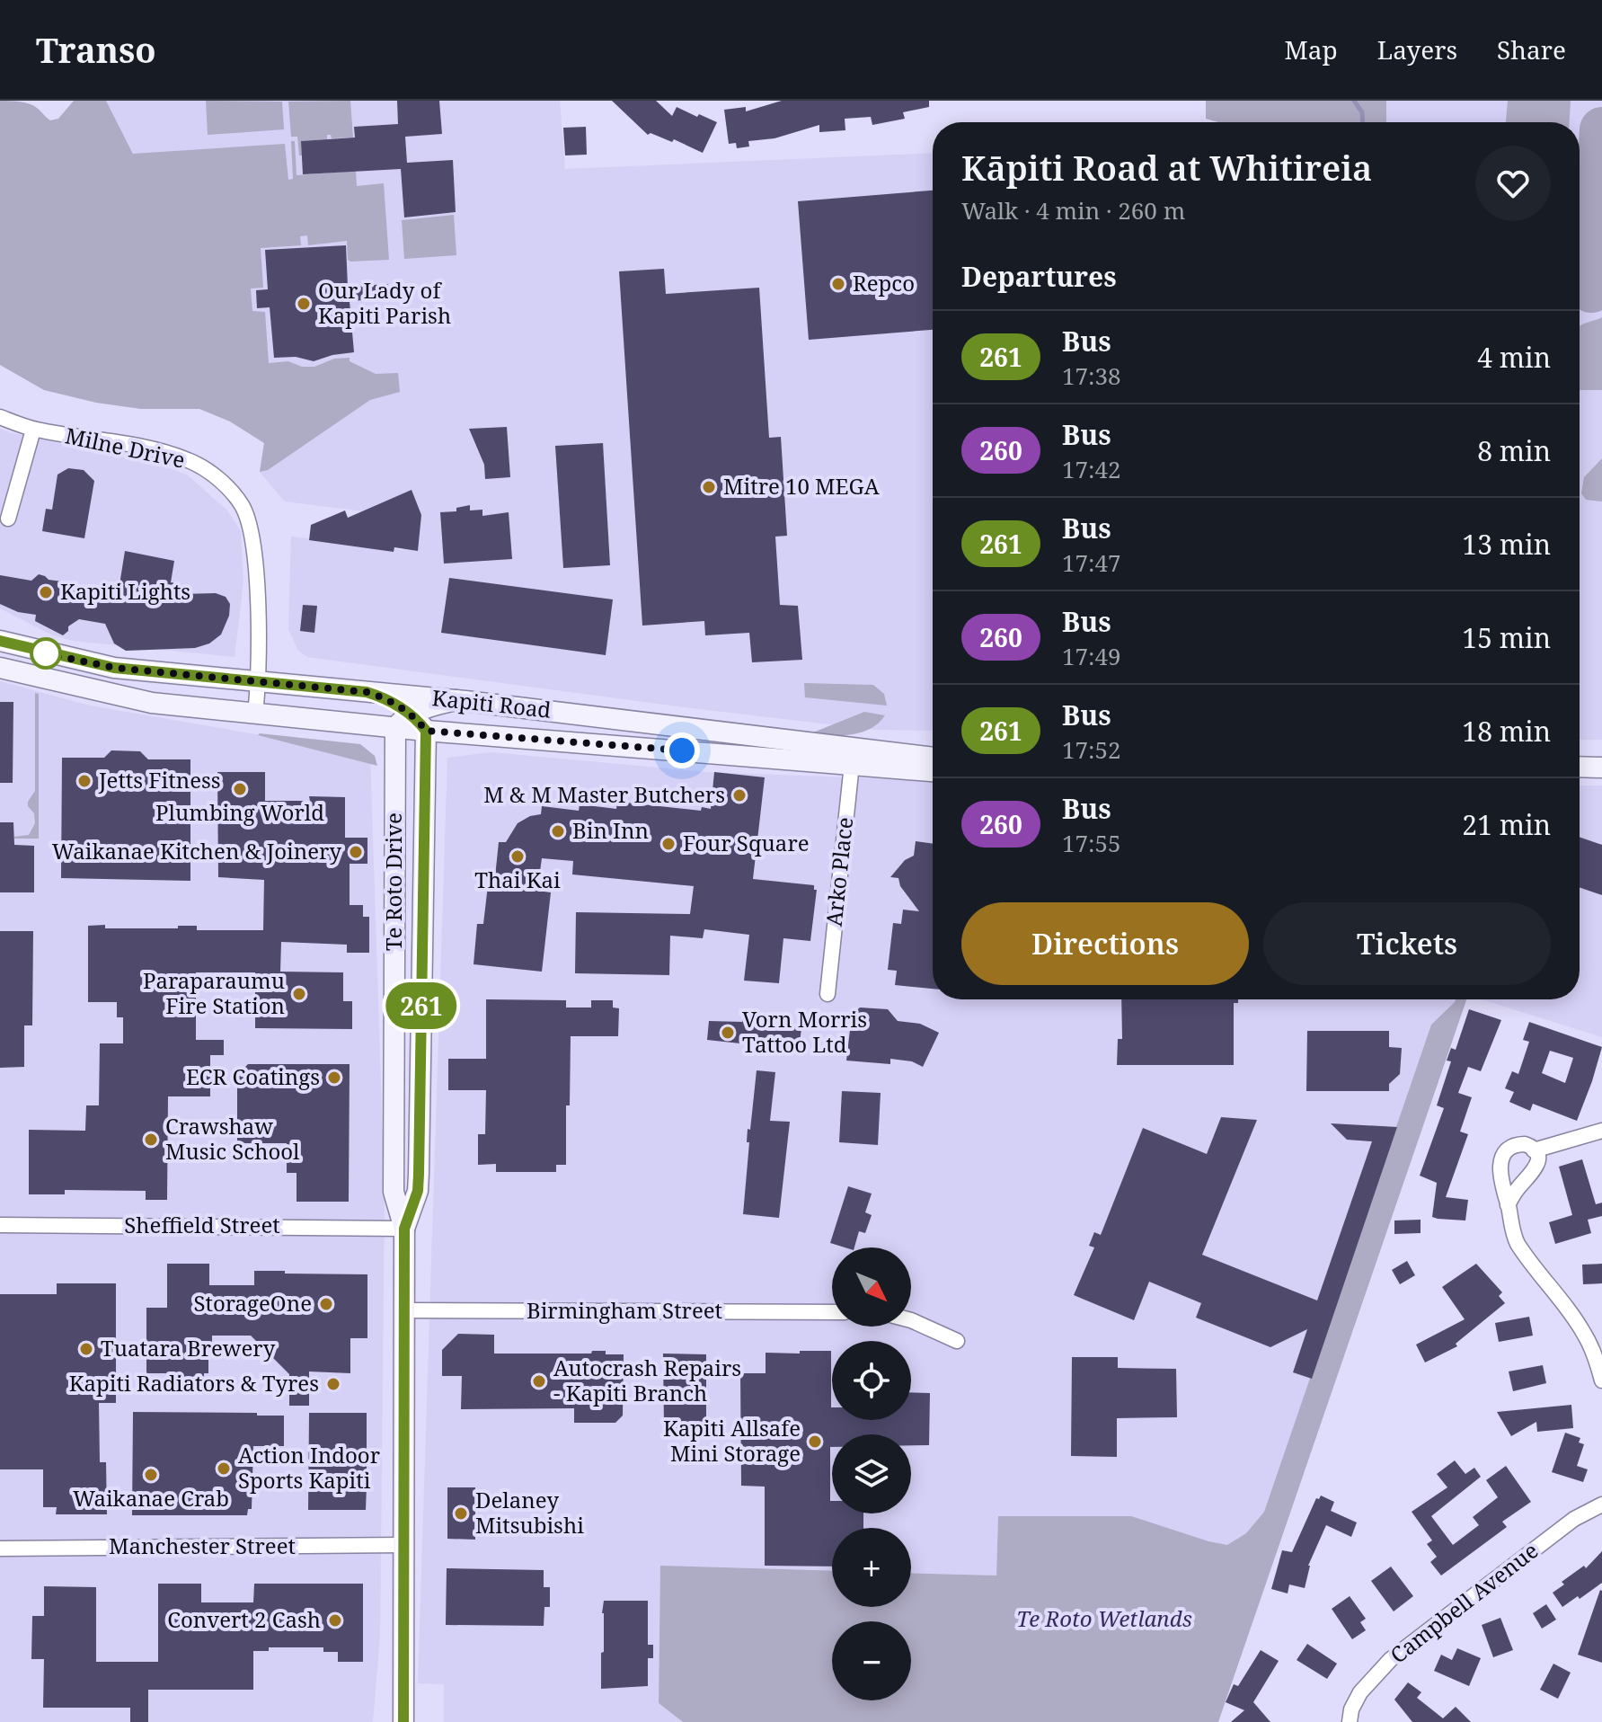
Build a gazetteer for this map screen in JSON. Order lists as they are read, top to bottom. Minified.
{"streets":{"main road":["Kapiti Road","Te Roto Drive"],"street":["Milne Drive","Arko Place","Sheffield Street","Birmingham Street","Manchester Street","Campbell Avenue"]},"crossings":[["Milne Drive","Kapiti Road"],["Kapiti Road","Arko Place"],["Kapiti Road","Te Roto Drive"],["Te Roto Drive","Sheffield Street"],["Te Roto Drive","Birmingham Street"],["Te Roto Drive","Manchester Street"]],"parks":["Te Roto Wetlands"],"places":["Repco","Our Lady of Kapiti Parish","Mitre 10 MEGA","Kapiti Lights","Jetts Fitness","Plumbing World","M & M Master Butchers","Bin Inn","Four Square","Waikanae Kitchen & Joinery","Thai Kai","Paraparaumu Fire Station","Vorn Morris Tattoo Ltd","ECR Coatings","Crawshaw Music School","StorageOne","Tuatara Brewery","Autocrash Repairs - Kapiti Branch","Kapiti Radiators & Tyres","Kapiti Allsafe Mini Storage","Action Indoor Sports Kapiti","Waikanae Crab","Delaney Mitsubishi","Convert 2 Cash"],"lines":["bus line 261"],"north":"bottom right","page":{"header":"Transo","nav":["Map","Layers","Share"],"on_map":"261","heading":[["Kāpiti Road at Whitireia","Walk · 4 min · 260 m"],"Departures"],"list":[{"mark":"261","name":"Bus","note":"17:38","value":"4 min"},{"mark":"260","name":"Bus","note":"17:42","value":"8 min"},{"mark":"261","name":"Bus","note":"17:47","value":"13 min"},{"mark":"260","name":"Bus","note":"17:49","value":"15 min"},{"mark":"261","name":"Bus","note":"17:52","value":"18 min"},{"mark":"260","name":"Bus","note":"17:55","value":"21 min"}],"buttons":["Directions","Tickets"],"map_buttons":["+","−"]}}
